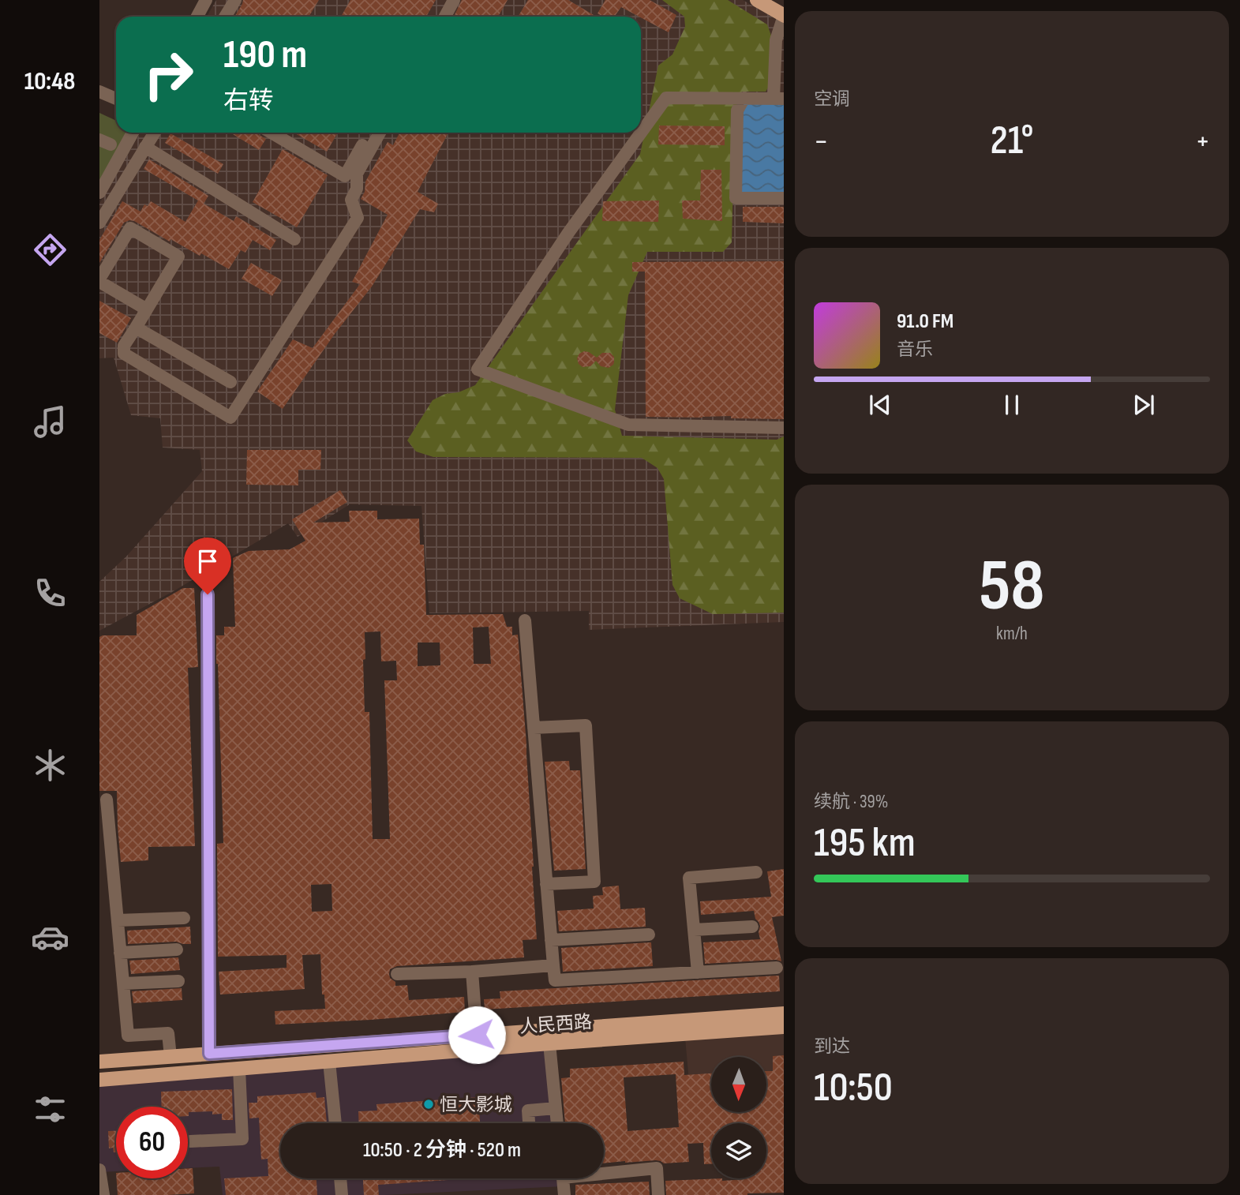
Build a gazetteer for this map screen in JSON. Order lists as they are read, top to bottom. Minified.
{"streets":{"main road":["人民西路"]},"places":["恒大影城"],"north":"bottom","page":{"tabs":"10:48","tile":["空调",["58","km/h"],["续航 · 39%","195 km"],["到达","10:50"]],"turn":["190 m","右转"],"heat":["−","21°","+"],"song":["91.0 FM","音乐"],"limit":"60","trip":"10:50 · 2 分钟 · 520 m"}}
